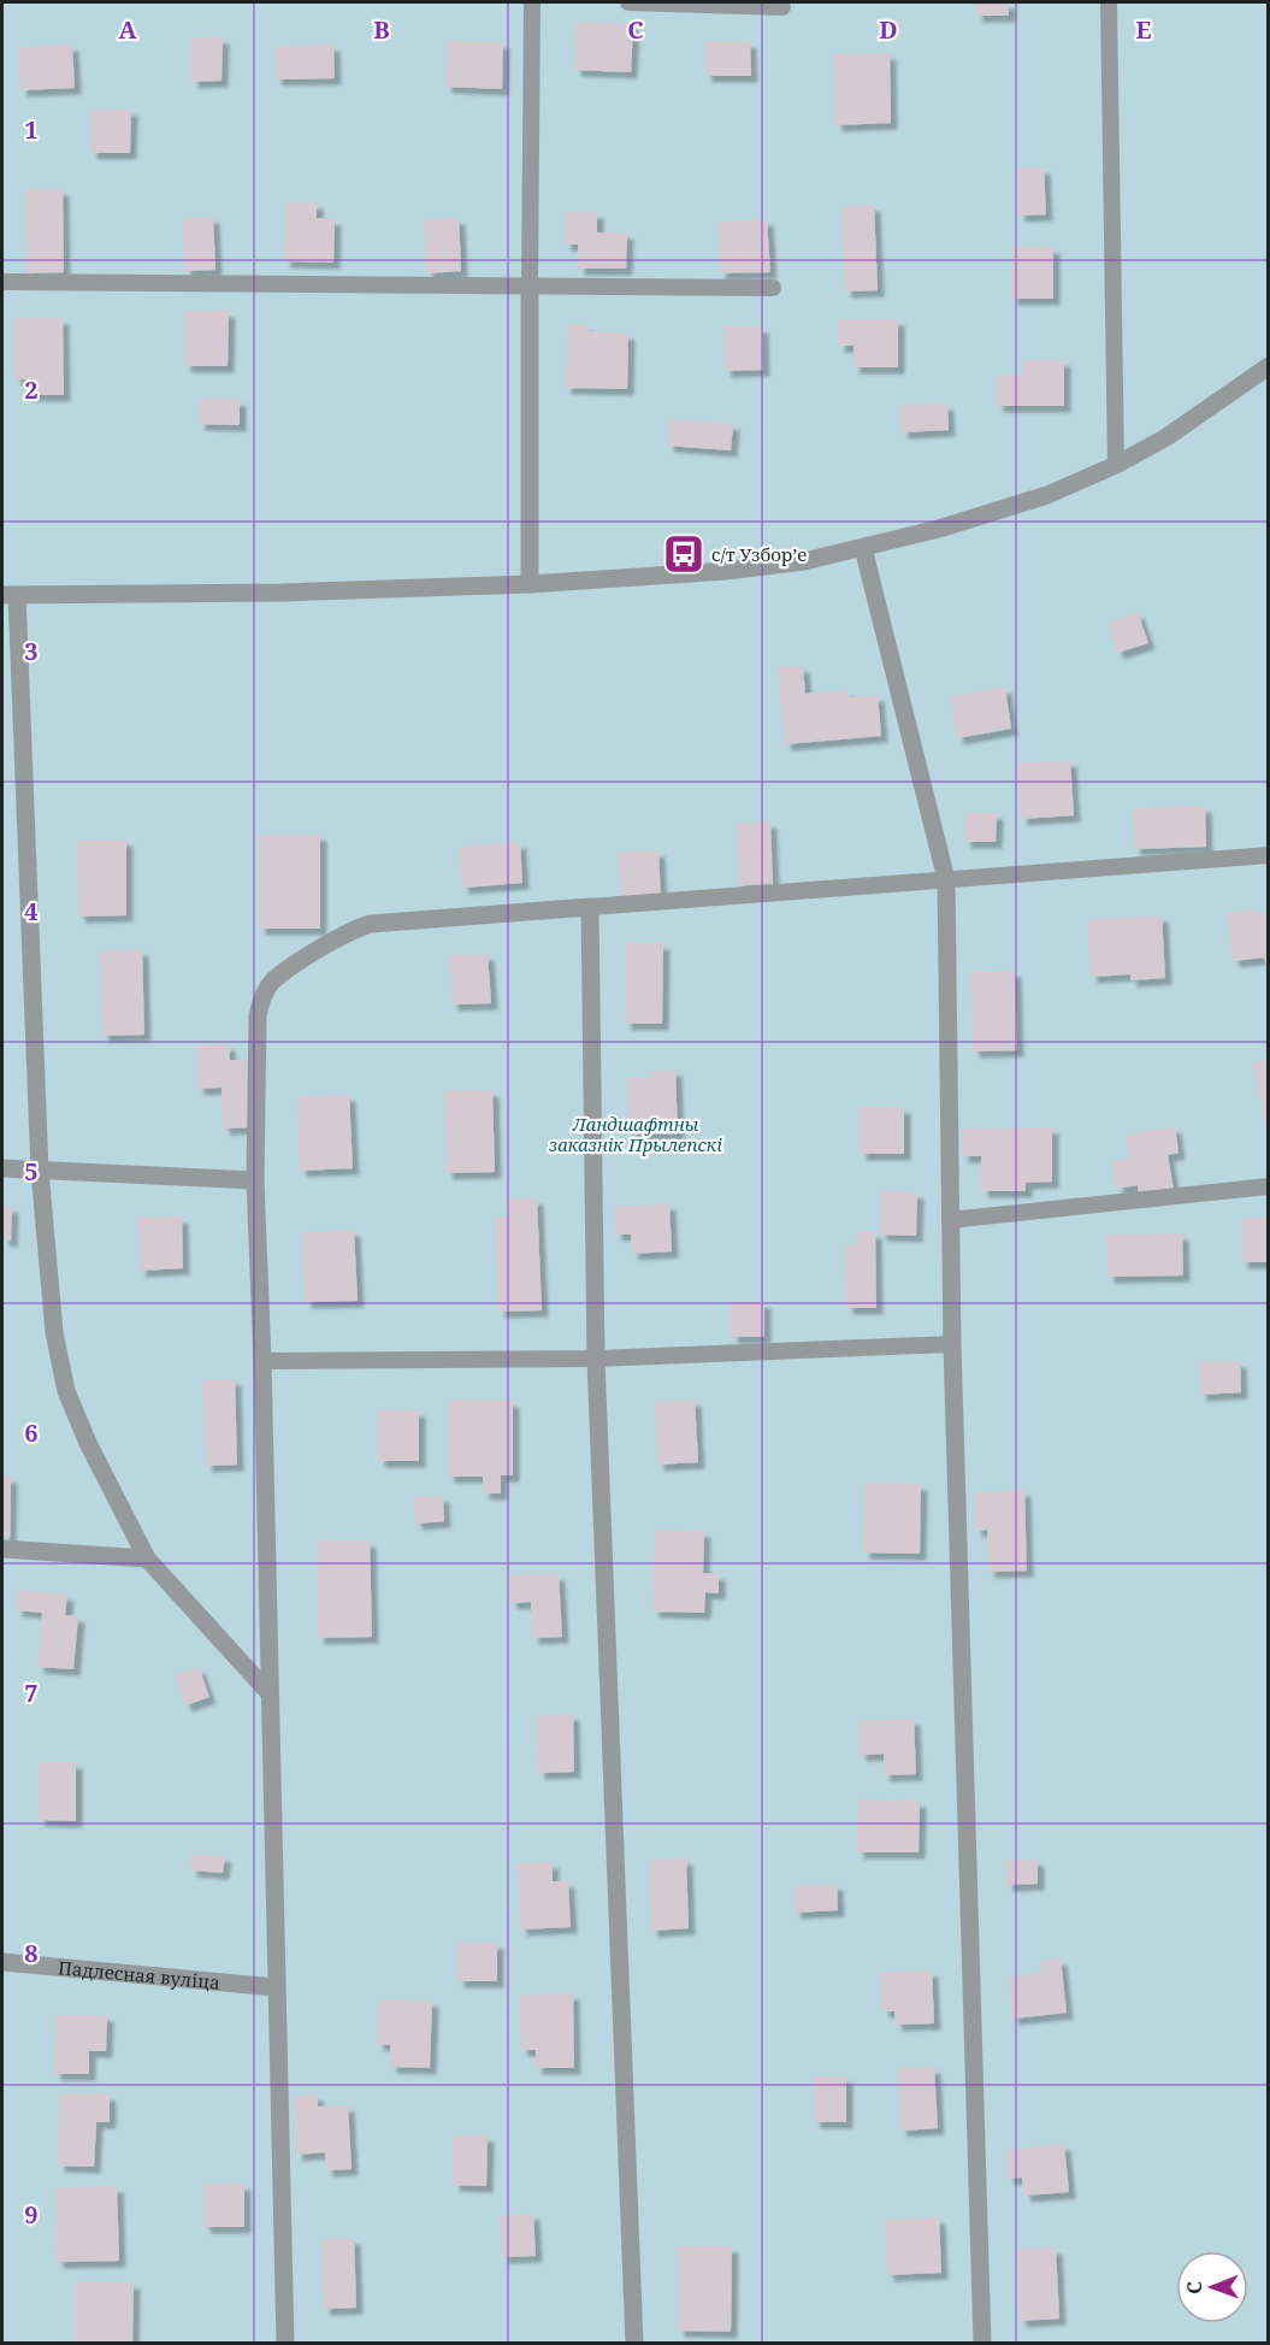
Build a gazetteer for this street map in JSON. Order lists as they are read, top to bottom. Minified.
{"streets":{"street":["Падлесная вуліца"]},"parks":["Ландшафтны заказнік Прылепскі"],"places":{"bus stop":["с/т Узборʼе"]},"north":"left","grid":{"columns":["A","B","C","D","E"],"rows":["1","2","3","4","5","6","7","8","9"]}}
